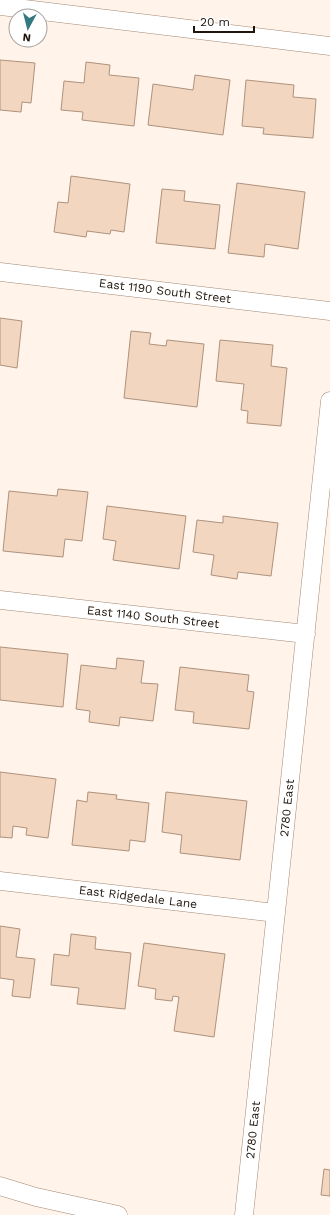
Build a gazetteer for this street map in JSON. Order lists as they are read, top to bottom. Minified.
{"streets":{"street":["East 1190 South Street","East 1140 South Street","2780 East","East Ridgedale Lane"]},"crossings":[["East 1140 South Street","2780 East"],["2780 East","East Ridgedale Lane"]],"scale_bar":"20 m","north":"bottom"}
